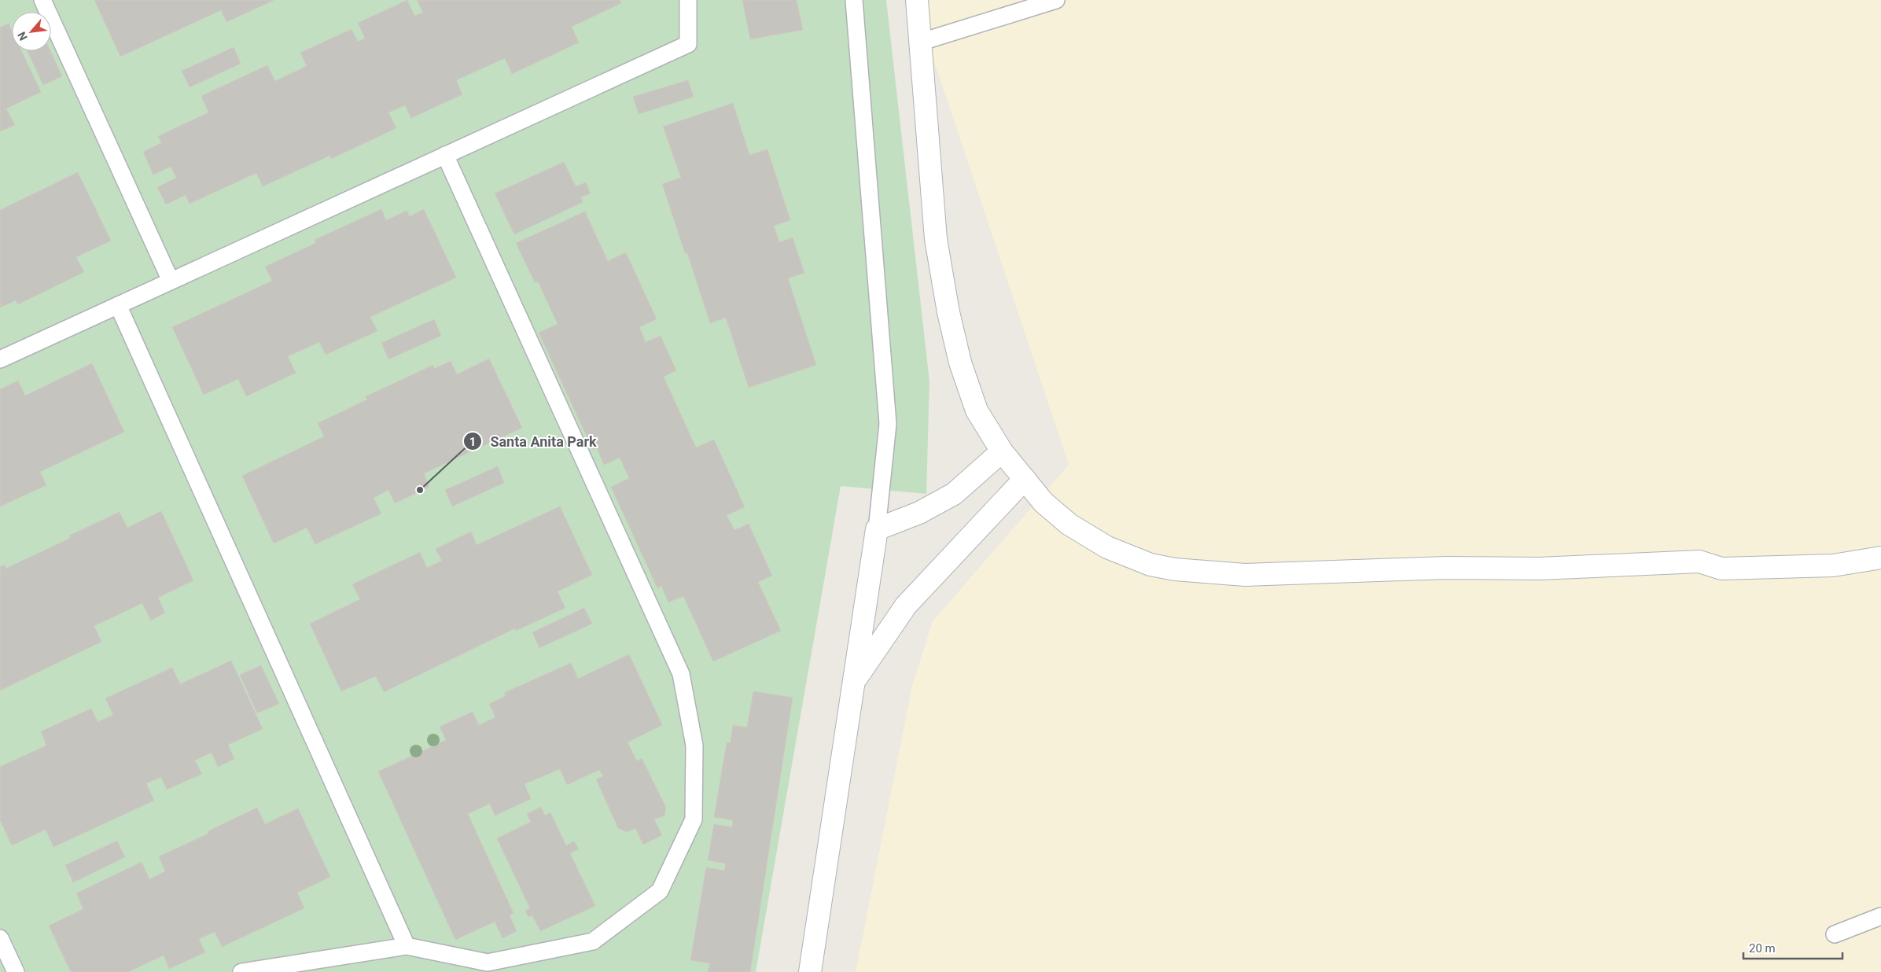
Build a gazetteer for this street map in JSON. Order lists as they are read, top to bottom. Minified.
{"places":["Santa Anita Park"],"scale_bar":"20 m","north":"bottom left"}
